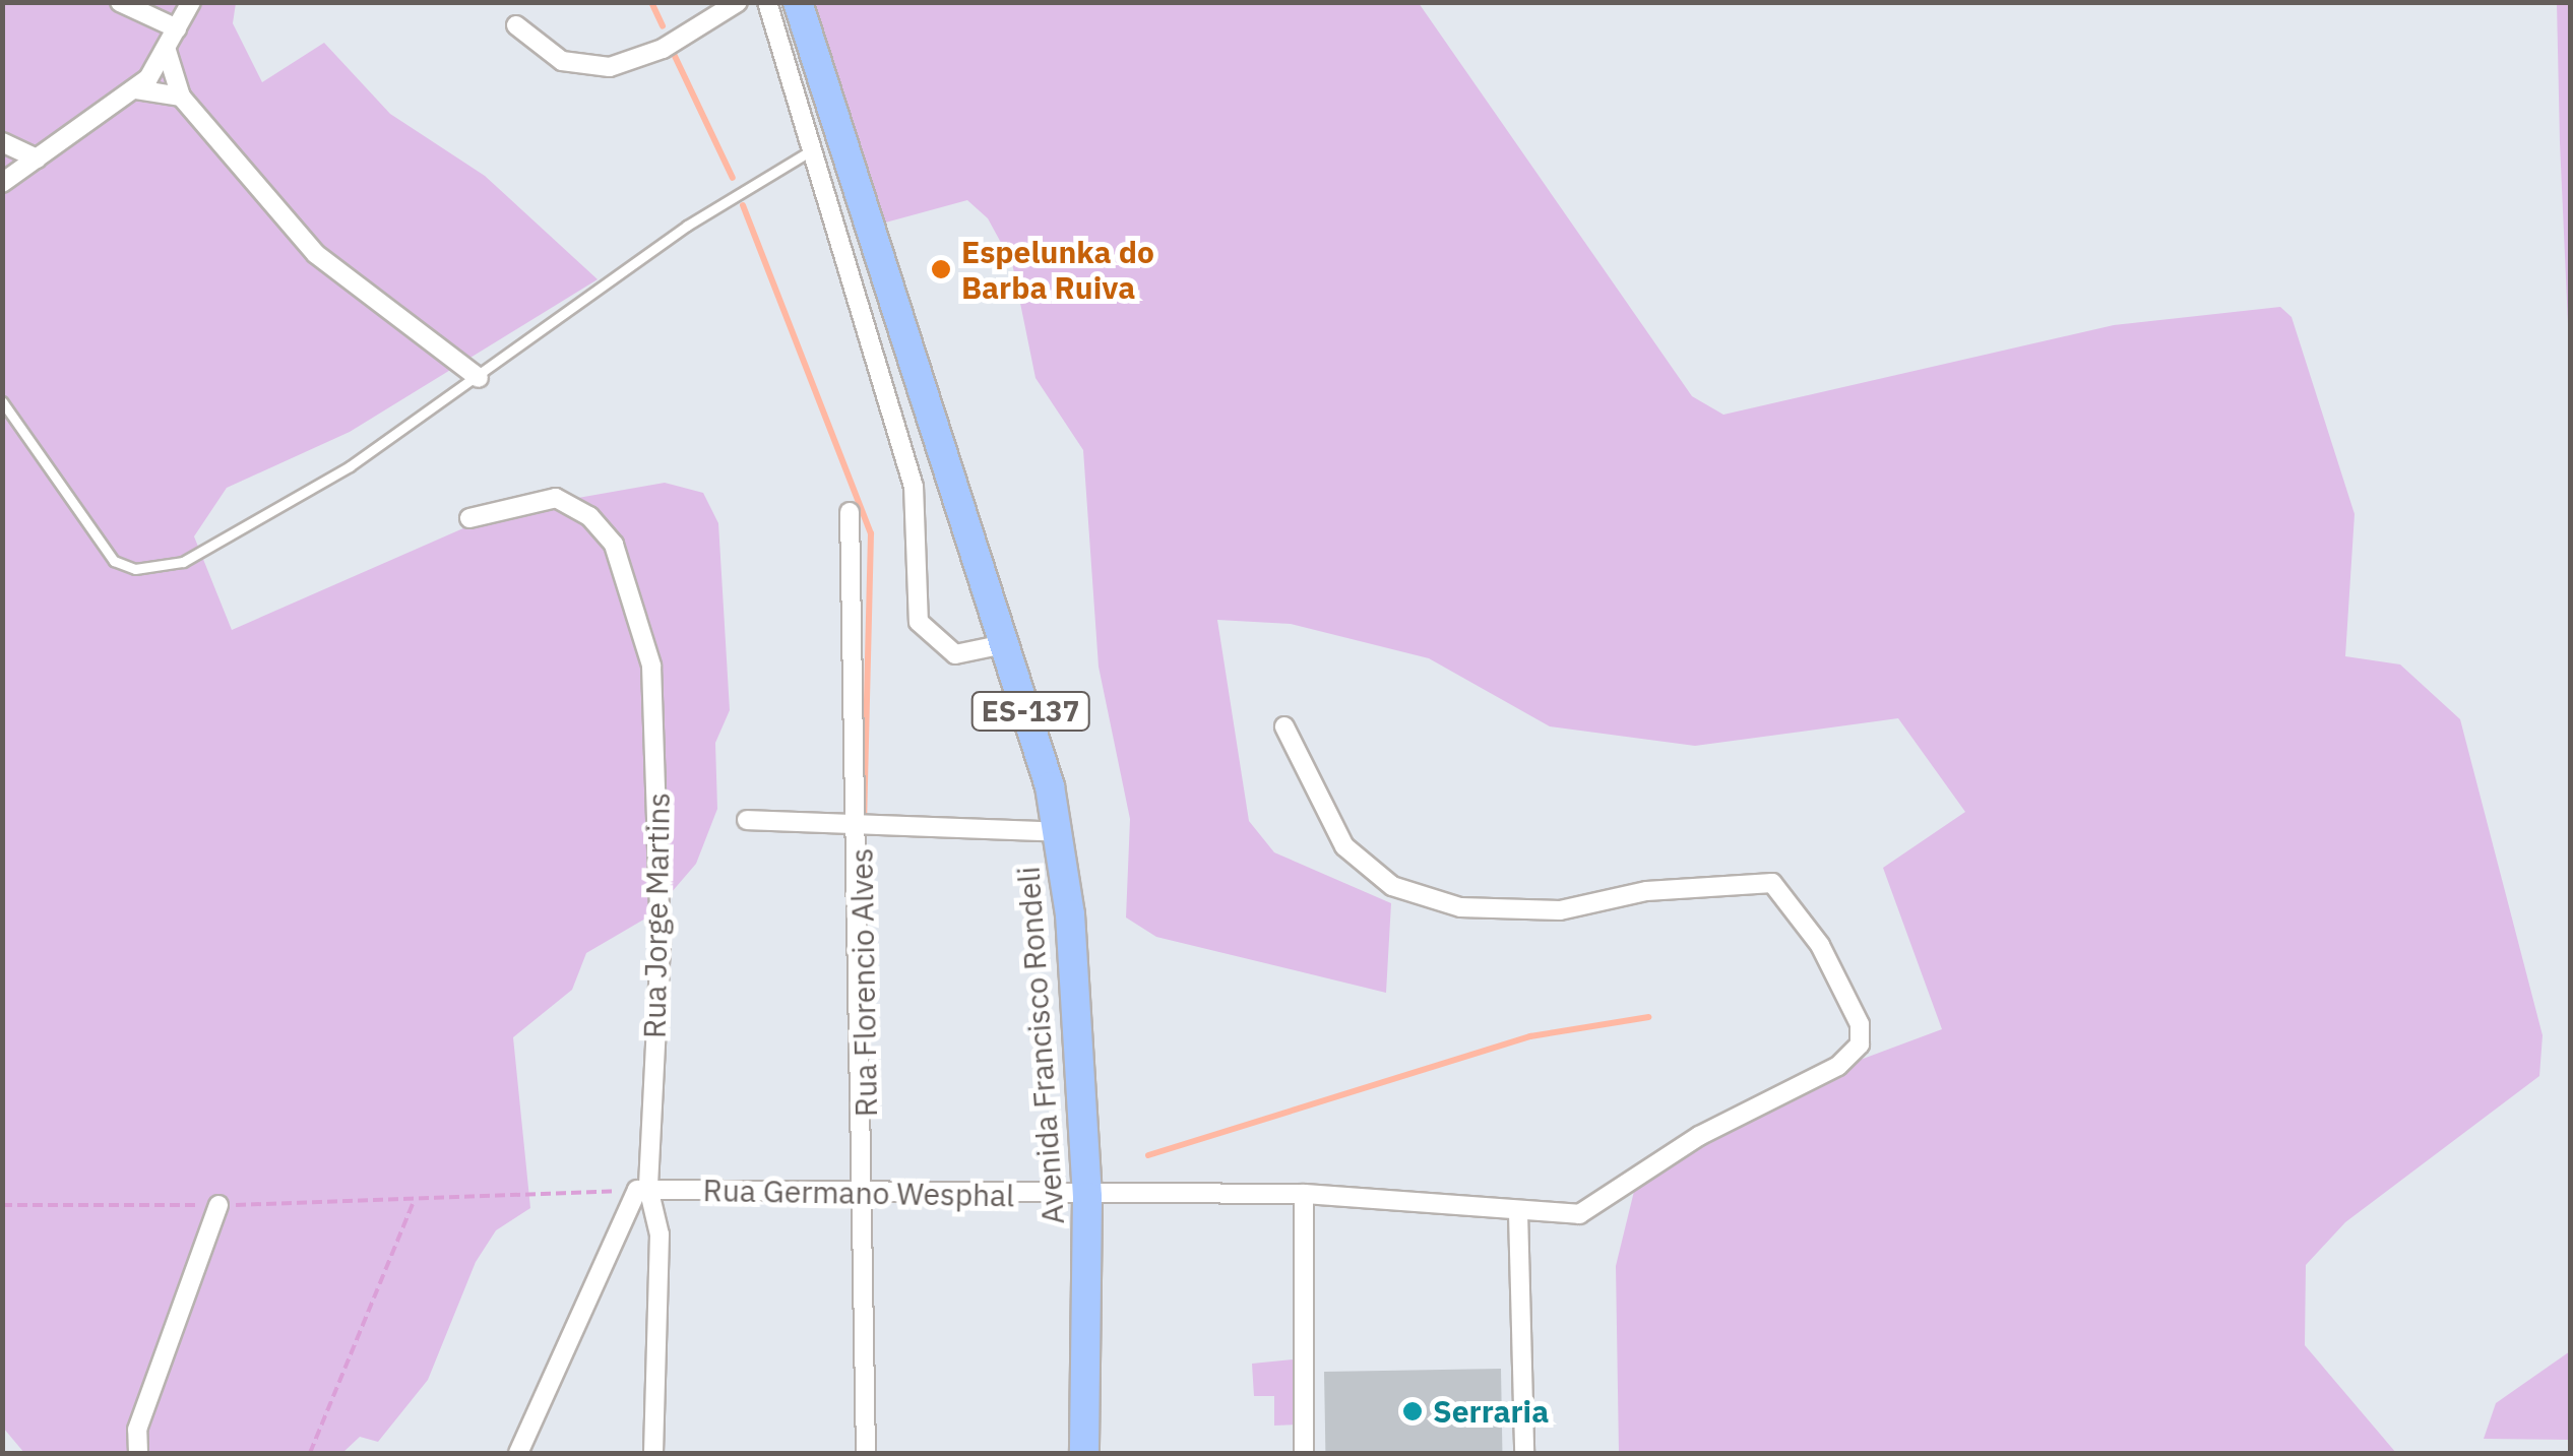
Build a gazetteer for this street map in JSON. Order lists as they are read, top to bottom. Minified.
{"streets":{"main road":["ES-137","Avenida Francisco Rondeli"],"street":["Rua Jorge Martins","Rua Florencio Alves","Rua Germano Wesphal"]},"crossings":[["Rua Jorge Martins","Rua Germano Wesphal"],["Rua Florencio Alves","Rua Germano Wesphal"],["Avenida Francisco Rondeli","Rua Germano Wesphal"]],"places":["Espelunka do Barba Ruiva","Serraria"]}
